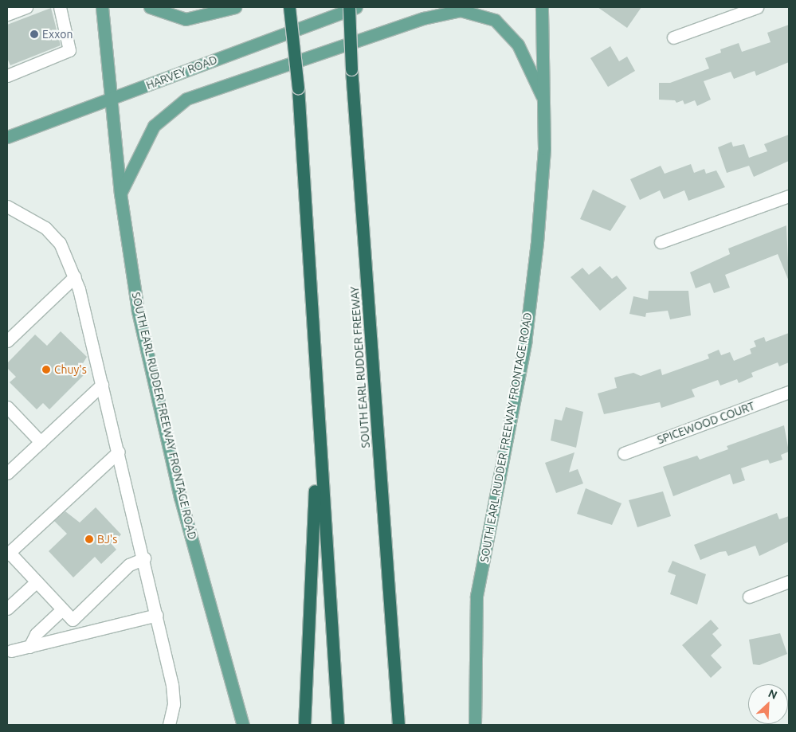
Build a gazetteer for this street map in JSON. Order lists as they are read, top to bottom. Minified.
{"streets":{"highway":["SOUTH EARL RUDDER FREEWAY"],"main road":["HARVEY ROAD","SOUTH EARL RUDDER FREEWAY FRONTAGE ROAD"],"street":["SPICEWOOD COURT"]},"crossings":[["HARVEY ROAD","SOUTH EARL RUDDER FREEWAY FRONTAGE ROAD"]],"places":["Exxon","Chuy's","BJ's"],"north":"top right"}
